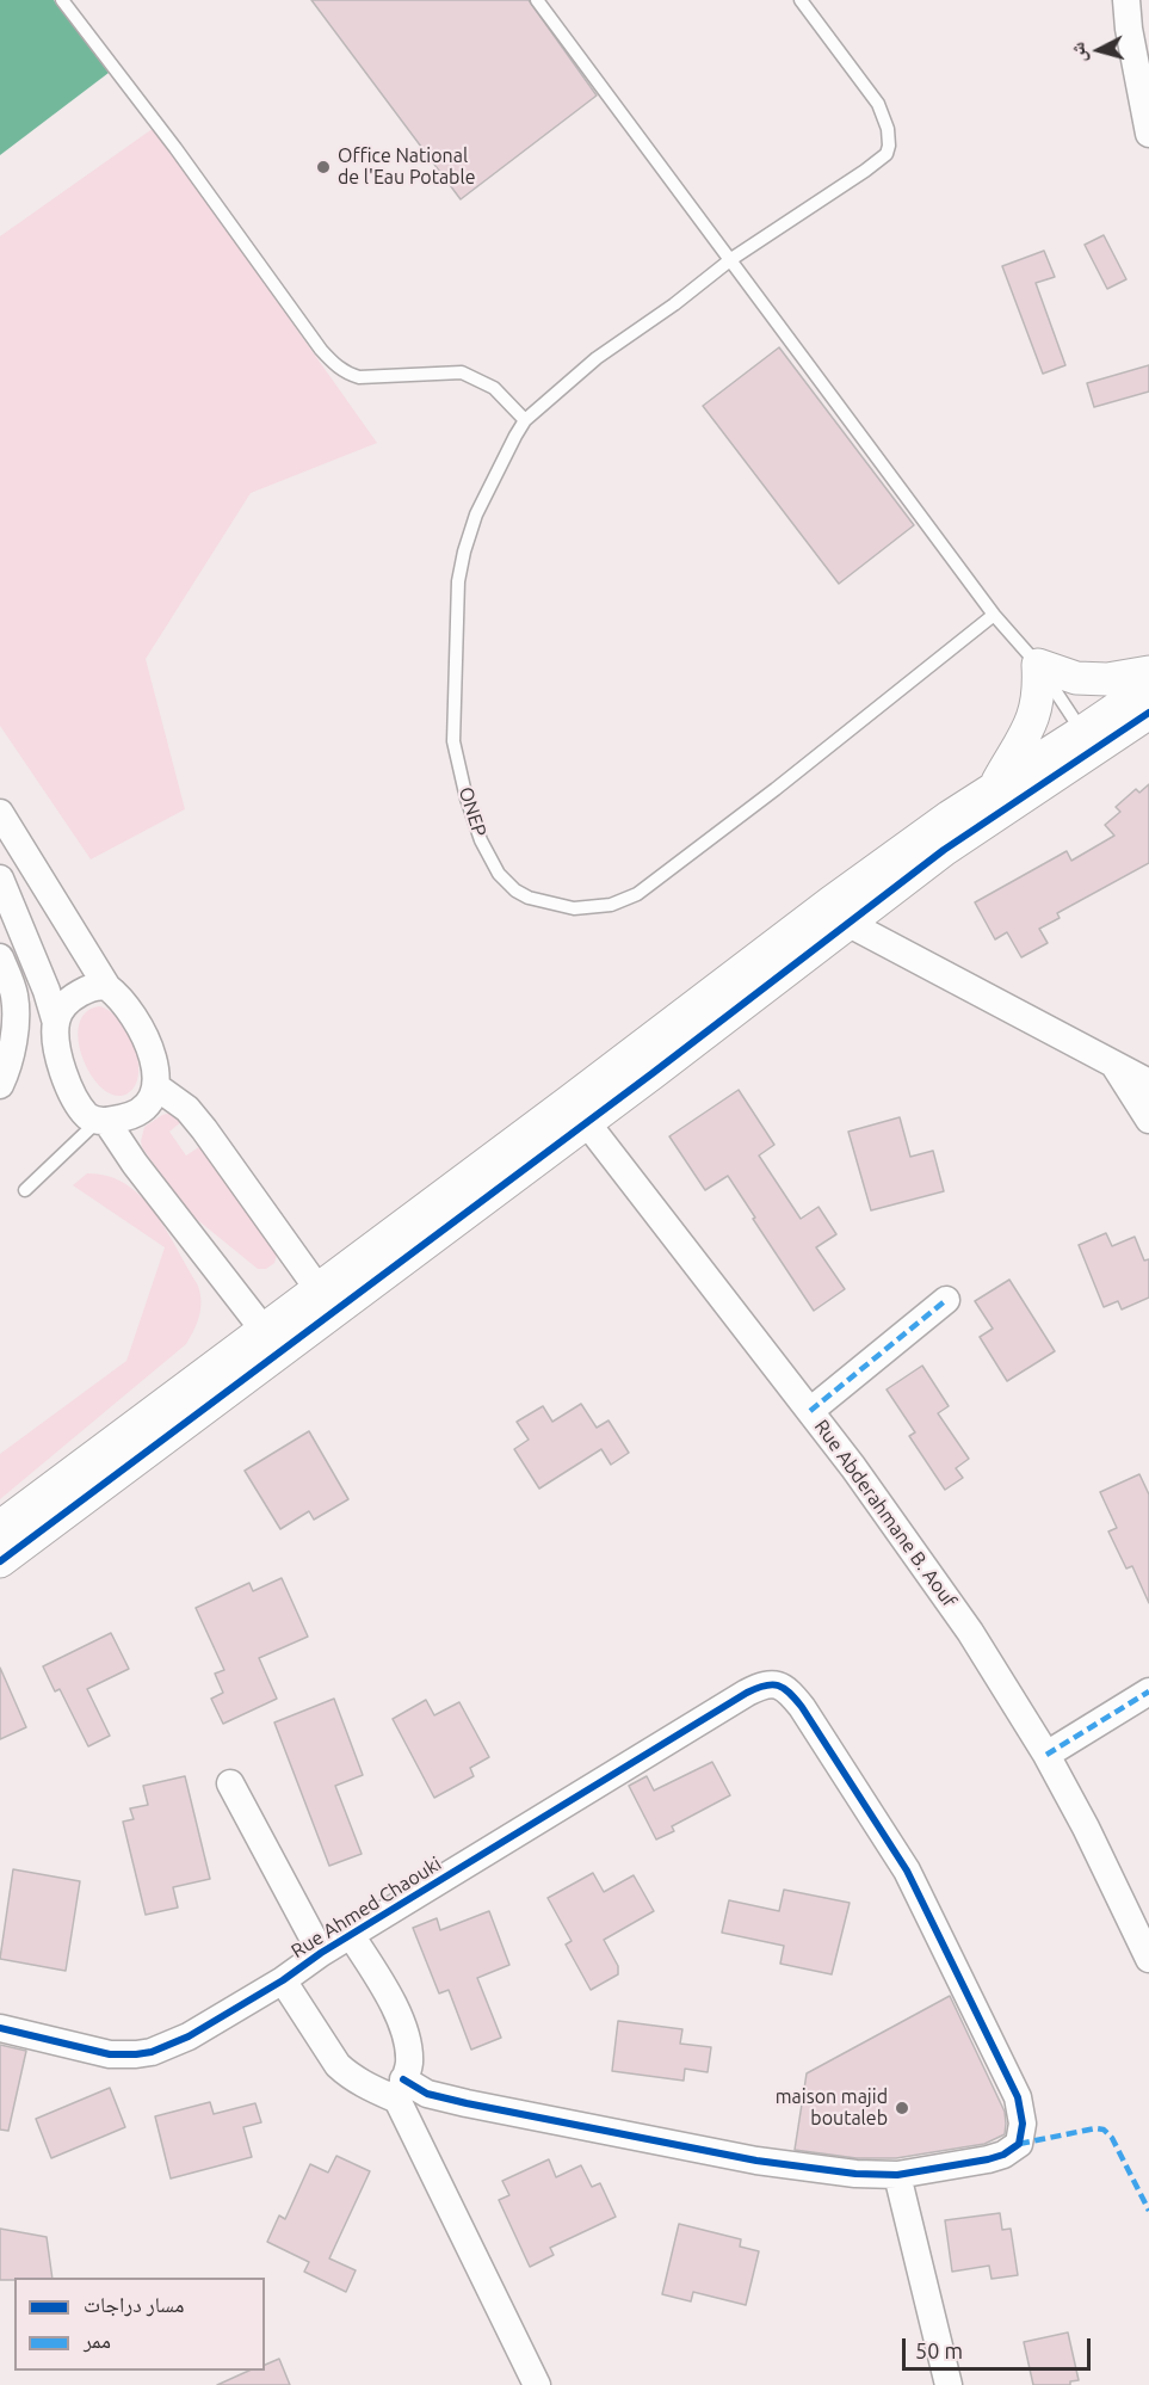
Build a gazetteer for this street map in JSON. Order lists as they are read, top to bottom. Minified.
{"streets":{"street":["Rue Abderahmane B. Aouf","Rue Ahmed Chaouki"],"lane":["ONEP"]},"places":["Office National de l'Eau Potable","maison majid boutaleb"],"legend":["مسار دراجات","ممر"],"scale_bar":"50 m","north":"left"}
